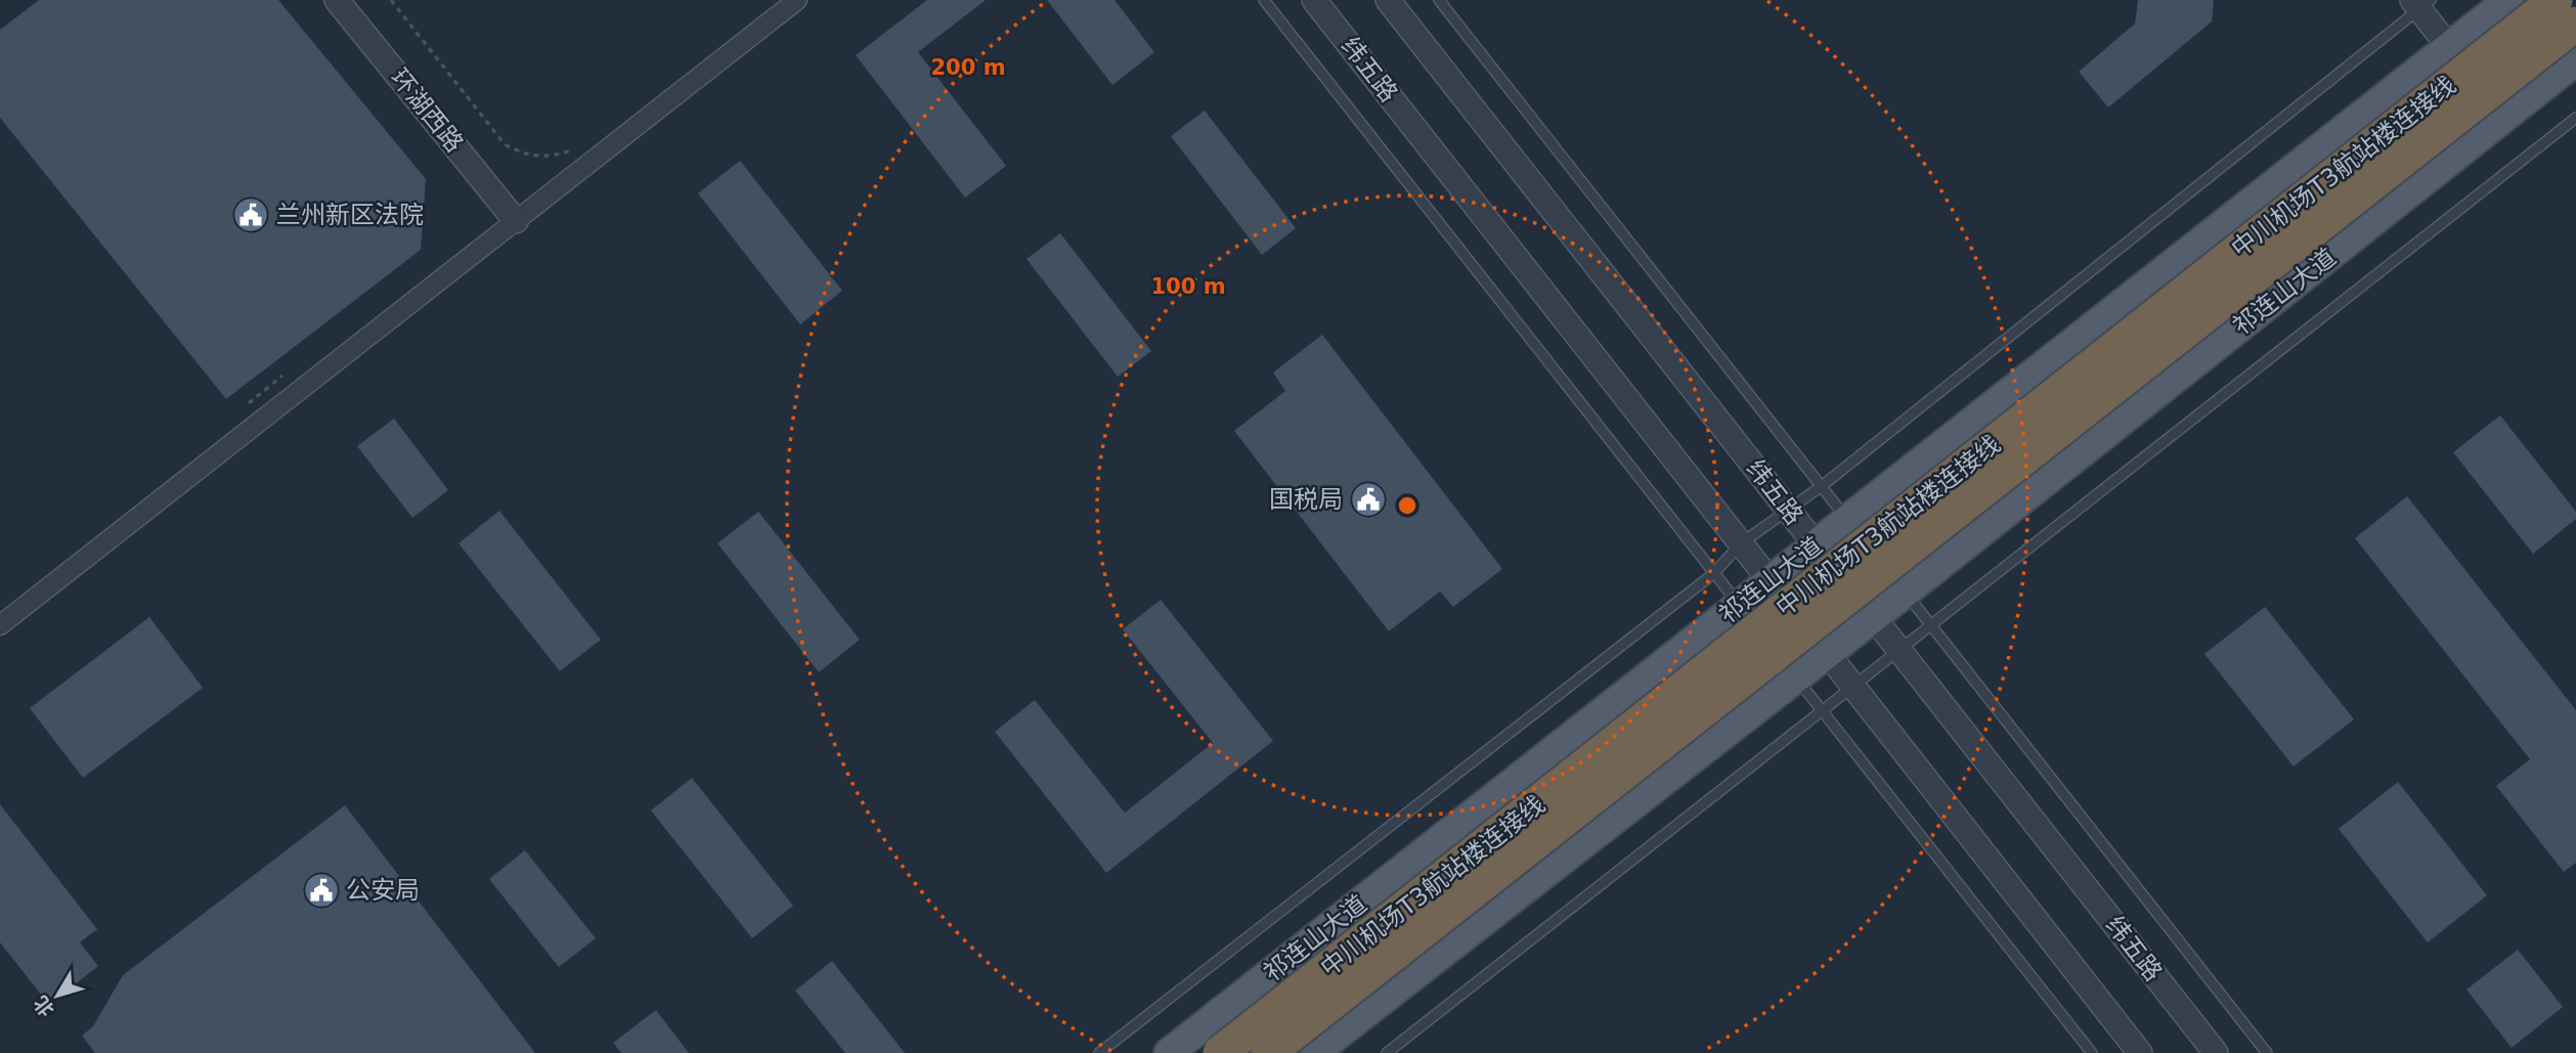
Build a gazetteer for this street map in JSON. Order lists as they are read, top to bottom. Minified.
{"streets":{"highway":["中川机场T3航站楼连接线"],"main road":["祁连山大道"],"street":["纬五路","环湖西路"]},"crossings":[["纬五路","祁连山大道"]],"places":{"public building":["兰州新区法院","国税局","公安局"]},"north":"bottom left","rings":["200 m","100 m"]}
